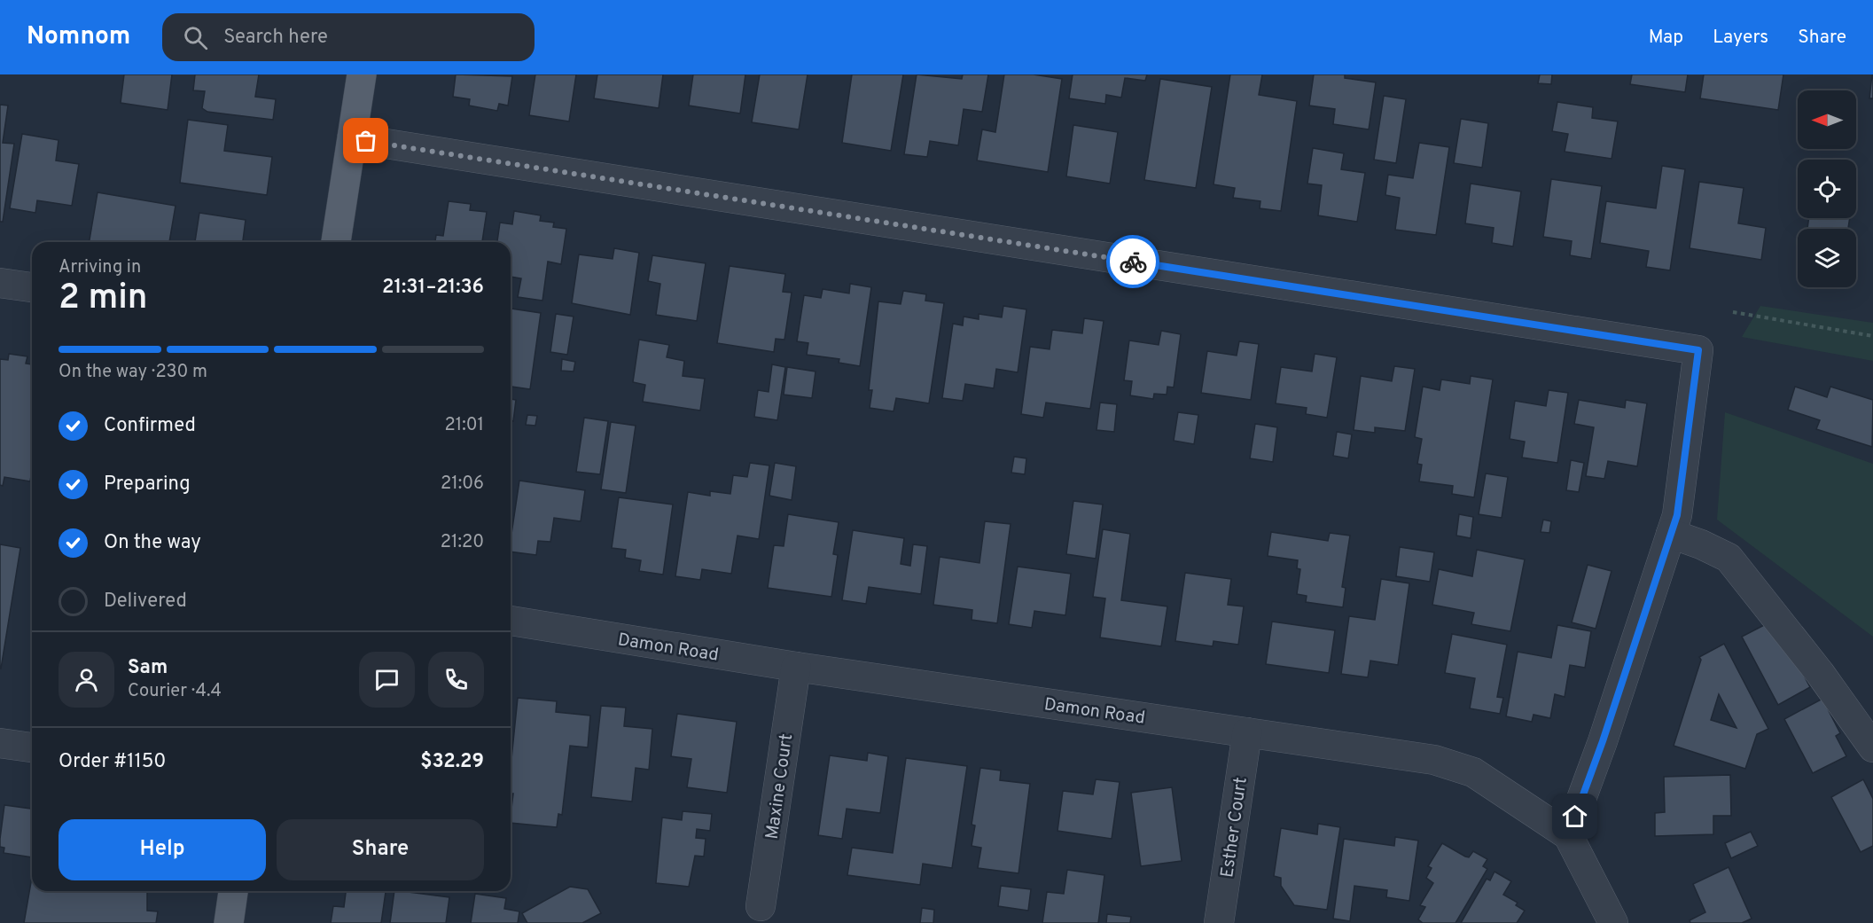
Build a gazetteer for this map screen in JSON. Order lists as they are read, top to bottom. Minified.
{"streets":{"street":["Damon Road","Maxine Court","Esther Court"]},"crossings":[["Damon Road","Maxine Court"],["Damon Road","Esther Court"]],"north":"left","page":{"header":"Nomnom","search":"Search here","nav":["Map","Layers","Share"],"heading":["2 min","Arriving in","21:31–21:36"],"panel":["Sam","Courier · 4.4","Order #1150","$32.29"],"bar":"On the way · 230 m","list":[["Confirmed","21:01"],["Preparing","21:06"],["On the way","21:20"],"Delivered"],"buttons":["Help","Share"]}}
